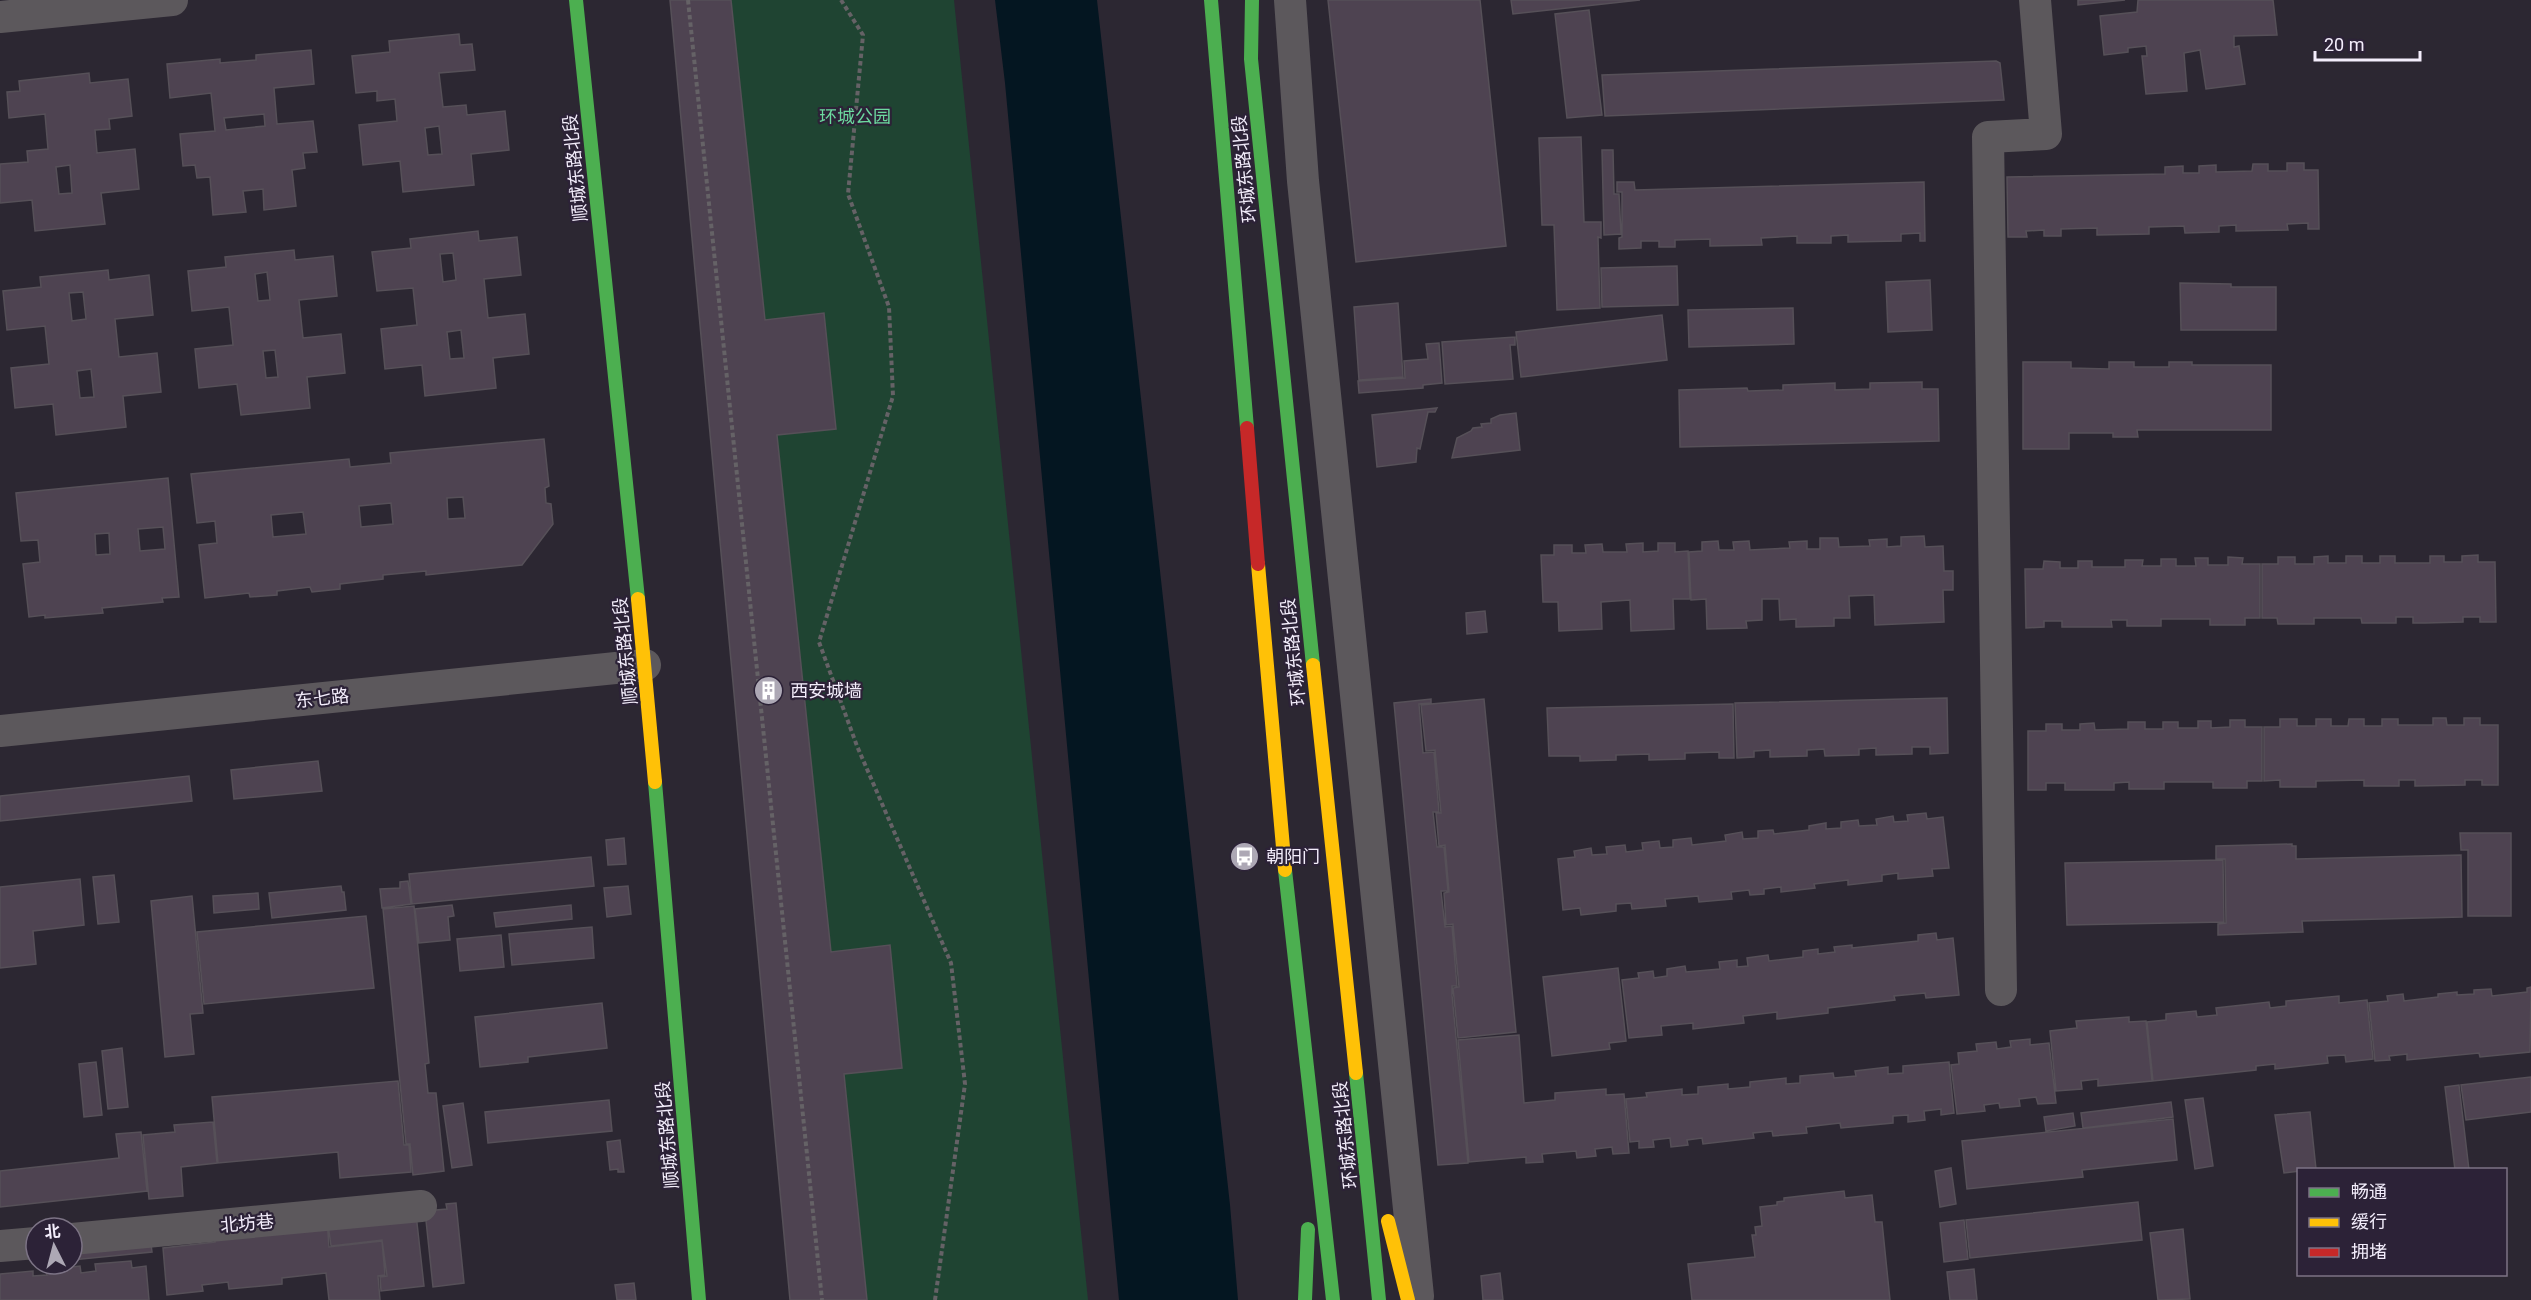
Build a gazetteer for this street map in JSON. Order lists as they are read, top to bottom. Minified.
{"streets":{"main road":["顺城东路北段","环城东路北段"],"street":["东七路","北坊巷"]},"crossings":[["顺城东路北段","东七路"]],"parks":["环城公园"],"places":{"building":["西安城墙"],"bus stop":["朝阳门"]},"legend":["畅通","缓行","拥堵"],"scale_bar":"20 m","north":"top"}
